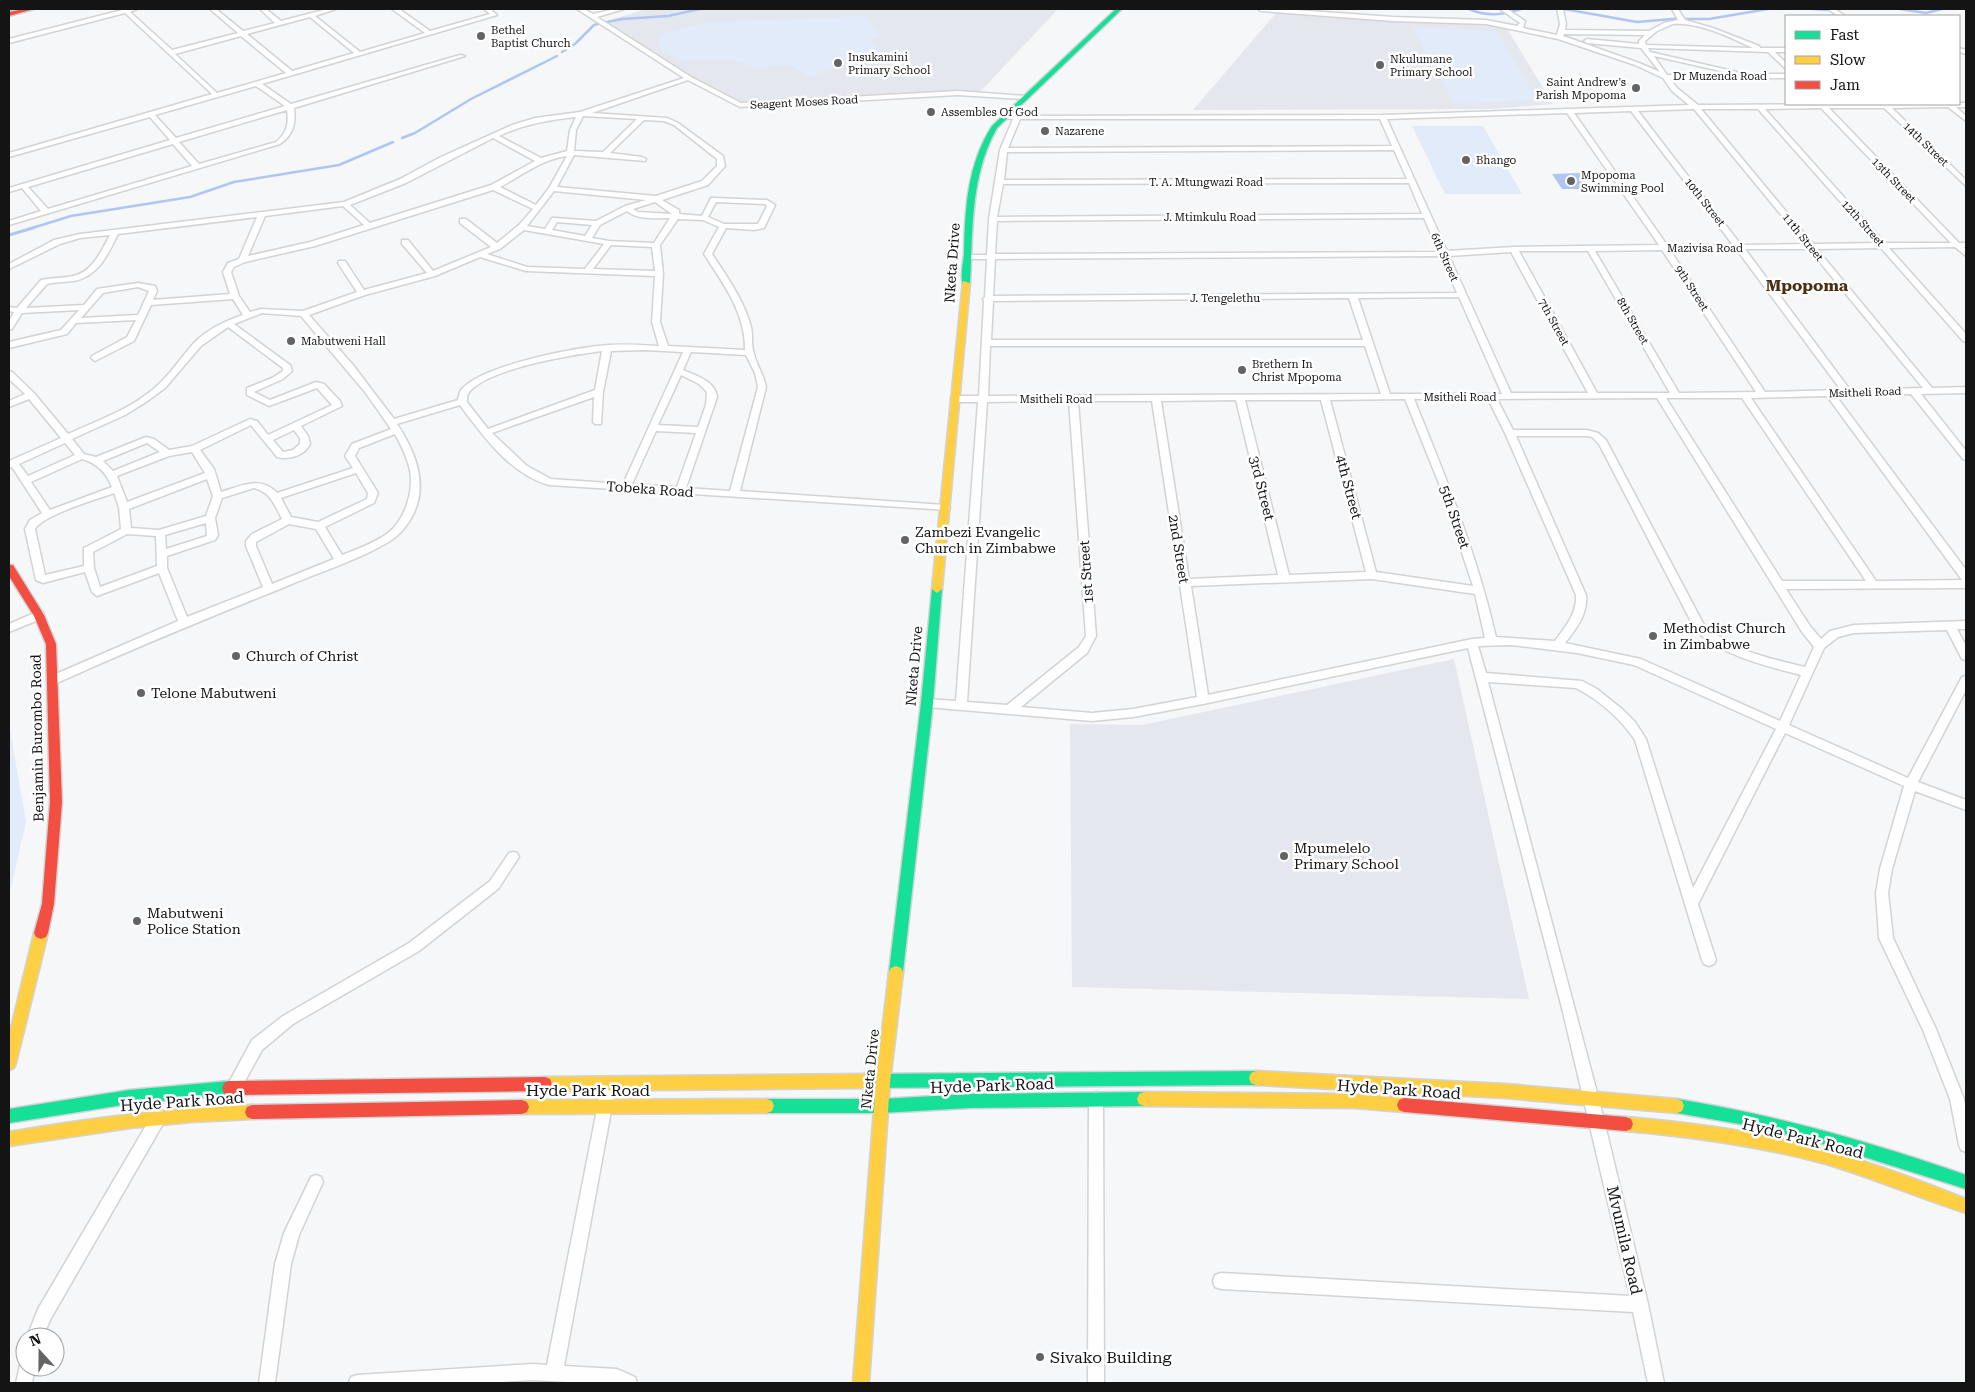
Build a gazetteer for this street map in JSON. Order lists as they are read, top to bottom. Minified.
{"streets":{"street":["Dr Muzenda Road","Seagent Moses Road","14th Street","13th Street","T. A. Mtungwazi Road","10th Street","J. Mtimkulu Road","12th Street","11th Street","Mazivisa Road","6th Street","Nketa Drive","9th Street","J. Tengelethu","8th Street","7th Street","Msitheli Road","4th Street","3rd Street","Tobeka Road","5th Street","2nd Street","1st Street","Benjamin Burombo Road","Hyde Park Road","Mvumila Road"]},"crossings":[["Dr Muzenda Road","11th Street"],["Seagent Moses Road","Nketa Drive"],["13th Street","Mazivisa Road"],["T. A. Mtungwazi Road","6th Street"],["10th Street","Mazivisa Road"],["10th Street","Msitheli Road"],["J. Mtimkulu Road","6th Street"],["12th Street","Mazivisa Road"],["11th Street","Mazivisa Road"],["11th Street","Msitheli Road"],["Mazivisa Road","6th Street"],["Mazivisa Road","Nketa Drive"],["Mazivisa Road","9th Street"],["Mazivisa Road","8th Street"],["Mazivisa Road","7th Street"],["6th Street","J. Tengelethu"],["6th Street","Msitheli Road"],["Nketa Drive","Msitheli Road"],["Nketa Drive","Tobeka Road"],["Nketa Drive","Hyde Park Road"],["9th Street","Msitheli Road"],["8th Street","Msitheli Road"],["7th Street","Msitheli Road"],["Msitheli Road","4th Street"],["Msitheli Road","3rd Street"],["Msitheli Road","5th Street"],["Msitheli Road","2nd Street"],["Msitheli Road","1st Street"],["Hyde Park Road","Mvumila Road"]],"districts":["Mpopoma"],"places":["Bethel Baptist Church","Insukamini Primary School","Nkulumane Primary School","Saint Andrew's Parish Mpopoma","Assembles Of God","Nazarene","Bhango","Mpopoma Swimming Pool","Mabutweni Hall","Brethern In Christ Mpopoma","Zambezi Evangelic Church in Zimbabwe","Methodist Church in Zimbabwe","Church of Christ","Telone Mabutweni","Mpumelelo Primary School","Mabutweni Police Station","Sivako Building"],"legend":["Fast","Slow","Jam"],"north":"top"}
